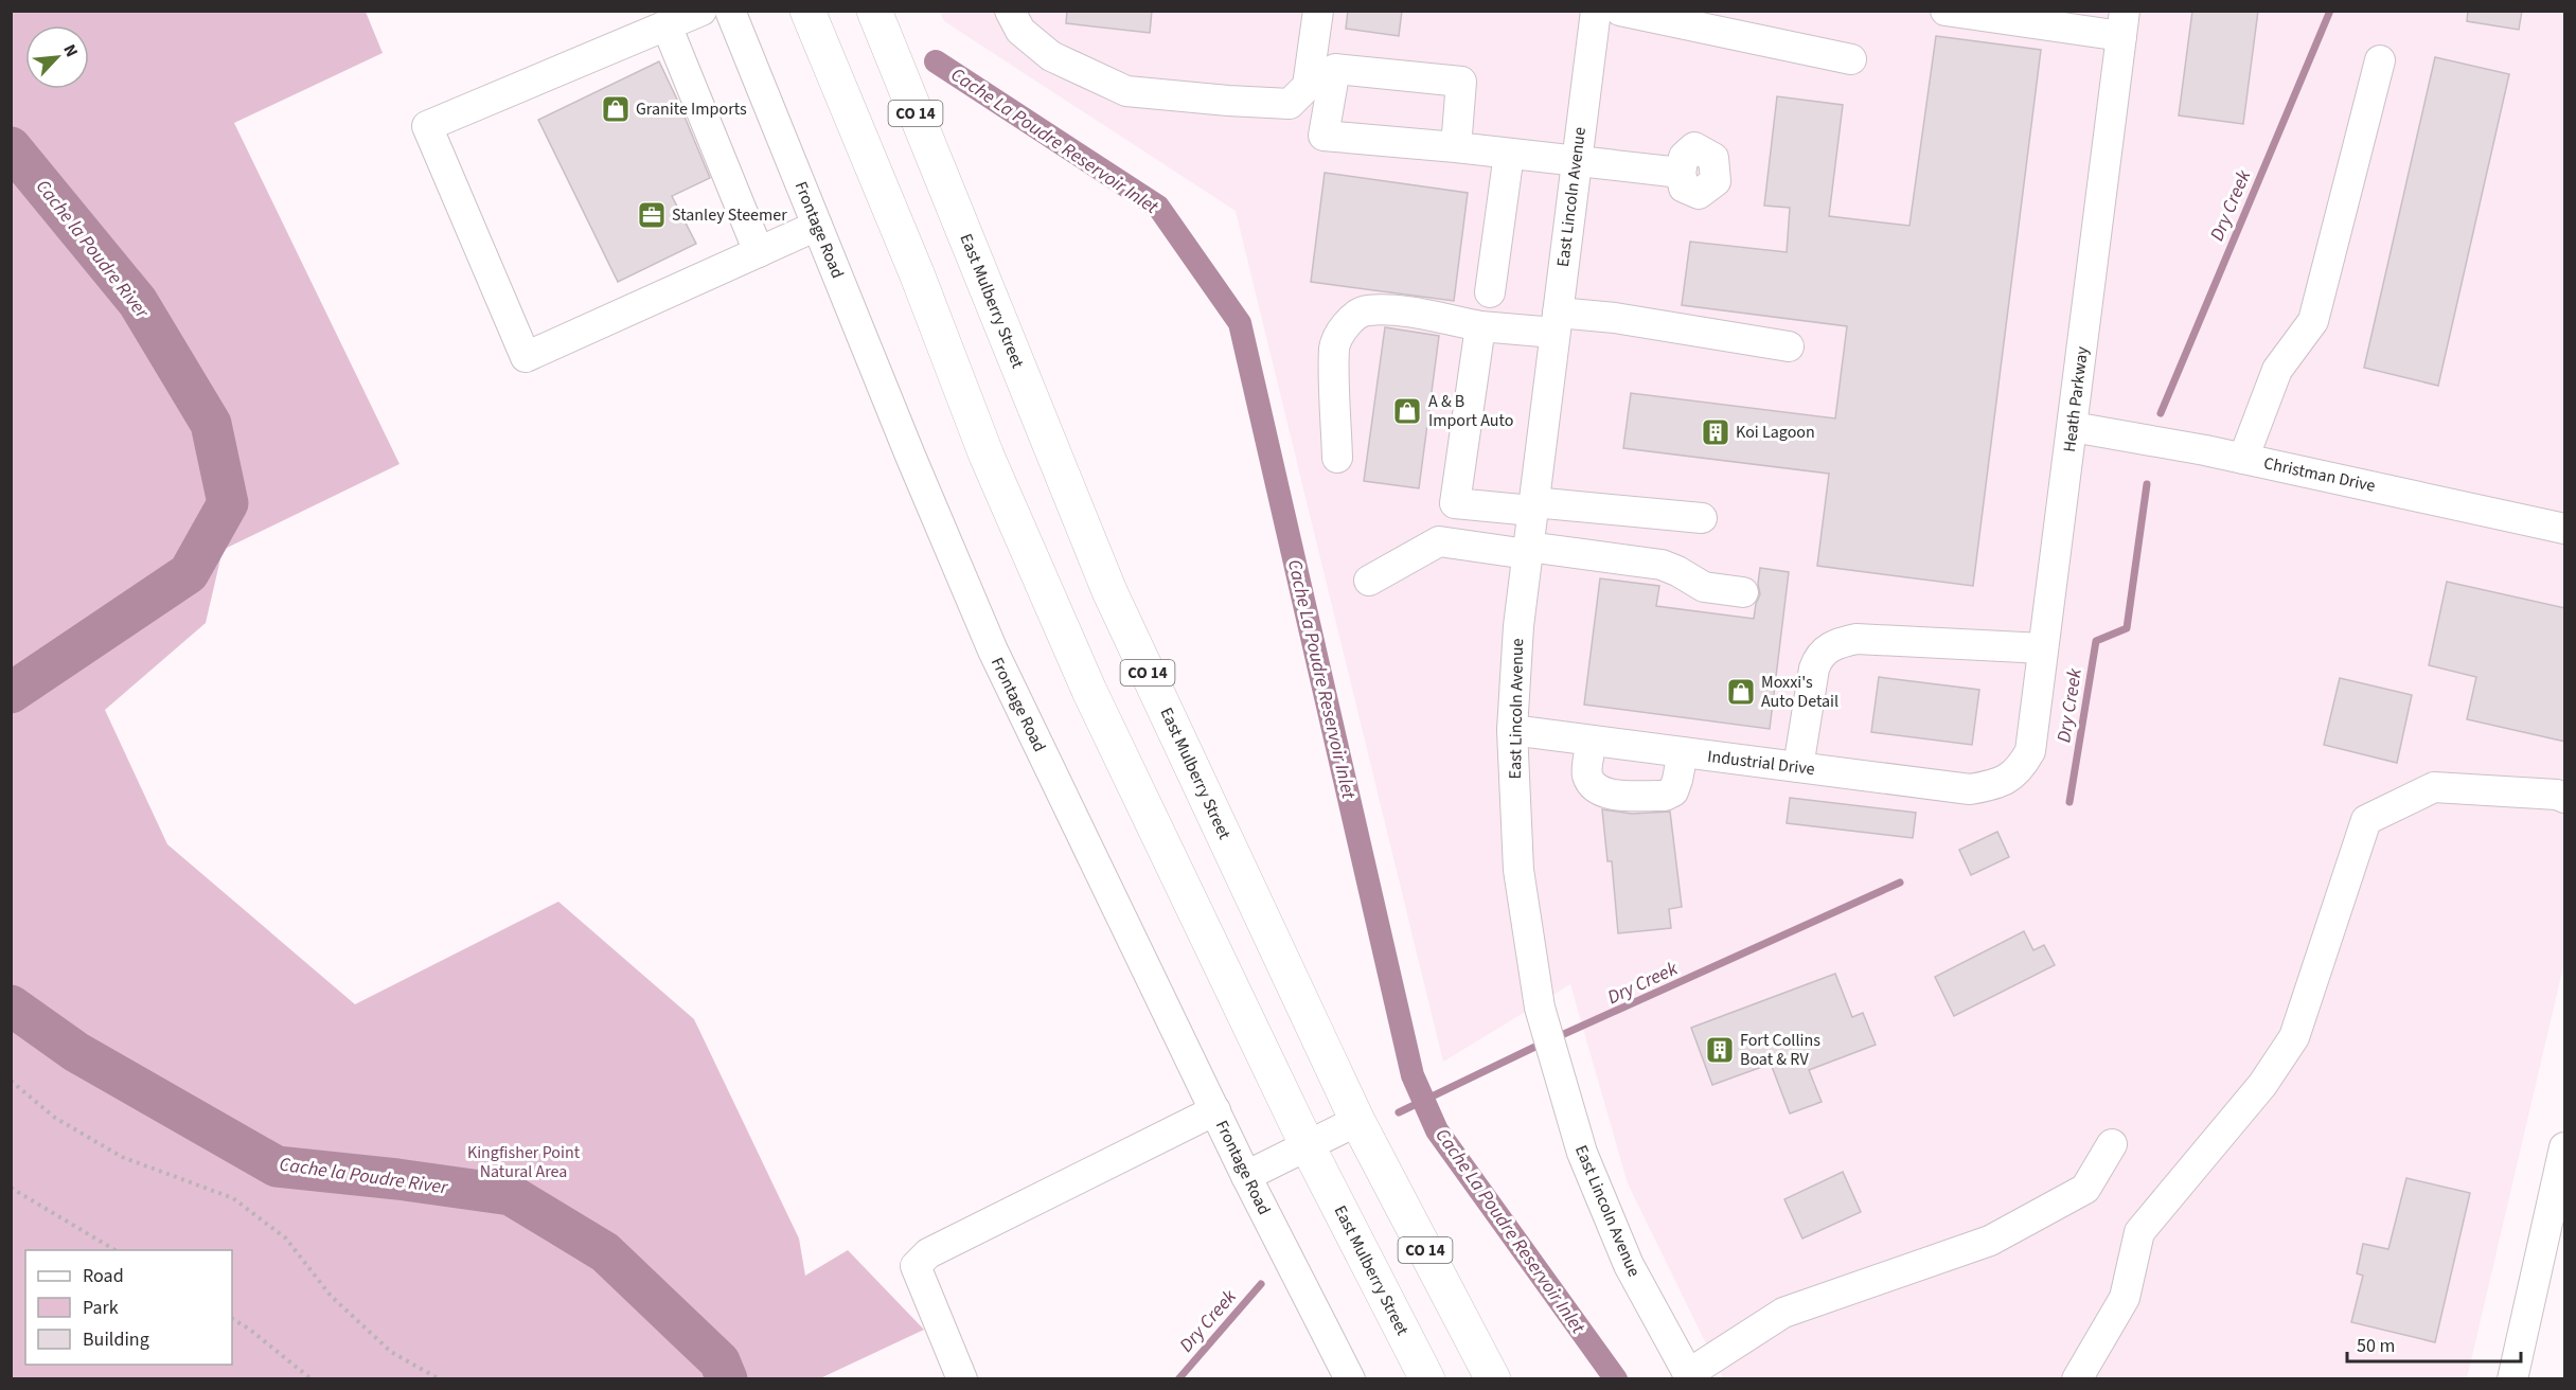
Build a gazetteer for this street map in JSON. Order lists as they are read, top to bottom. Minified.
{"streets":{"highway":["CO 14","East Mulberry Street"],"street":["East Lincoln Avenue","Frontage Road","Heath Parkway","Christman Drive","Industrial Drive"]},"crossings":[["East Lincoln Avenue","Industrial Drive"],["Heath Parkway","Christman Drive"],["Heath Parkway","Industrial Drive"]],"water":["Cache La Poudre Reservoir Inlet","Dry Creek","Cache la Poudre River"],"parks":["Kingfisher Point Natural Area"],"places":{"shop":["Granite Imports","A & B Import Auto","Moxxi's Auto Detail"],"office":["Stanley Steemer"],"building":["Koi Lagoon","Fort Collins Boat & RV"]},"legend":["Road","Park","Building"],"scale_bar":"50 m","north":"top right"}
